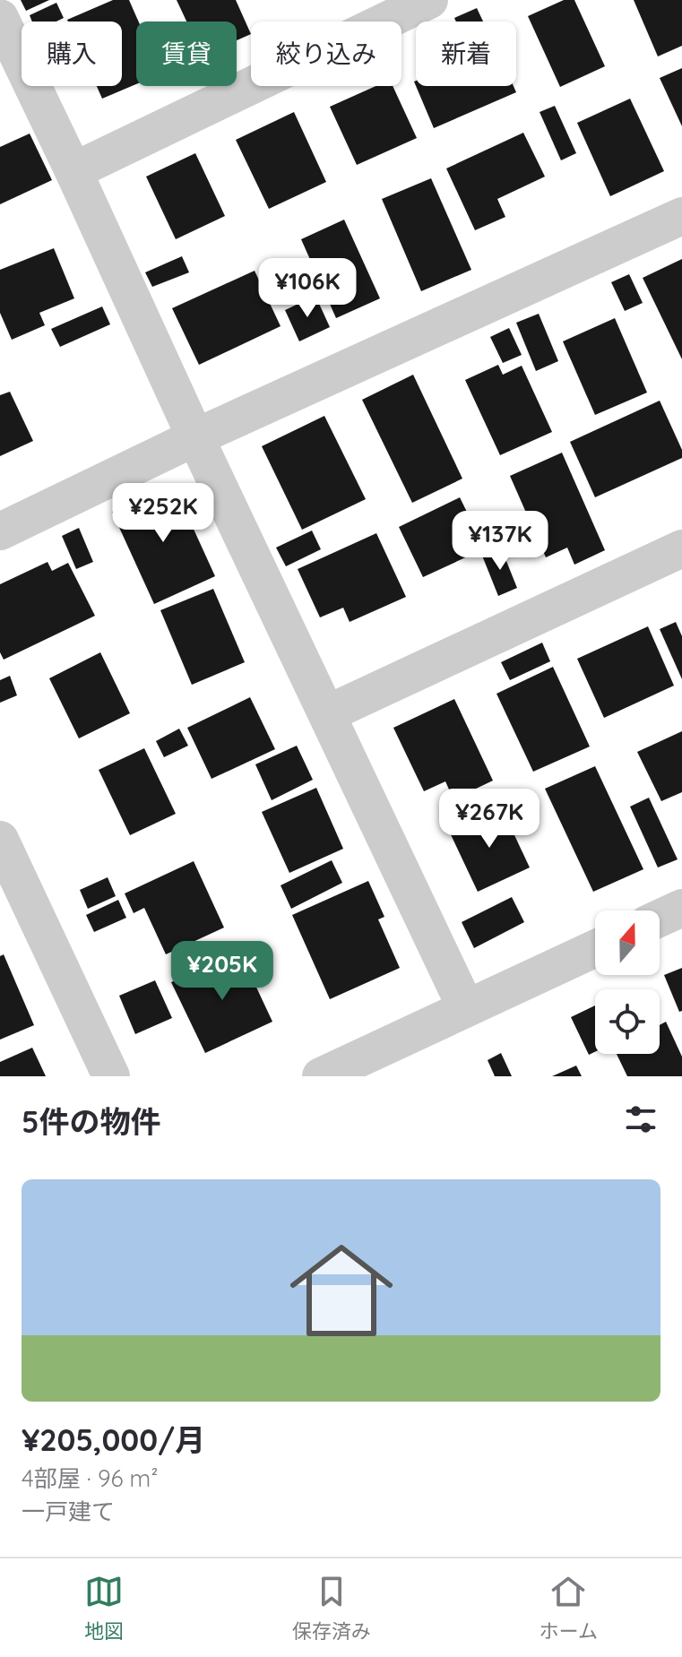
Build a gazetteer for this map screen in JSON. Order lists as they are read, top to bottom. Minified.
{"north":"top","page":{"chip":["購入","賃貸","絞り込み","新着"],"price":["¥106K","¥252K","¥137K","¥267K","¥205K"],"heading":"5件の物件","list":[{"name":"¥205,000/月","note":"4部屋 · 96 m² · 一戸建て"}],"tabs":["地図","保存済み","ホーム"]}}
